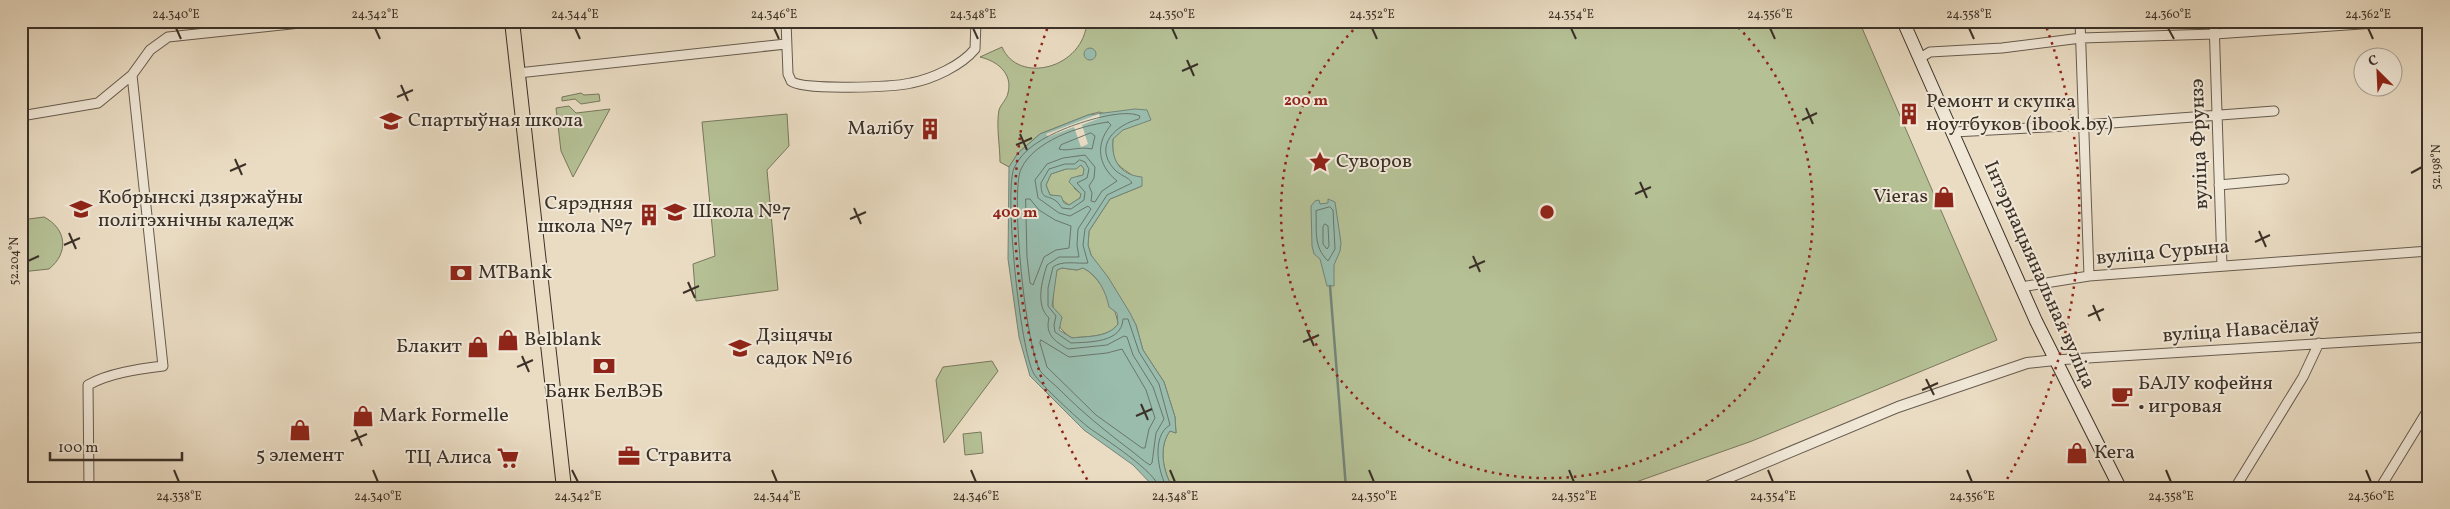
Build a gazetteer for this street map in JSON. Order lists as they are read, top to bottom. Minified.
{"streets":{"main road":["Інтэрнацыянальная вуліца"],"street":["вуліца Фрунзэ","вуліца Сурына","вуліца Навасёлаў"]},"crossings":[["вуліца Фрунзэ","вуліца Сурына"],["вуліца Сурына","Інтэрнацыянальная вуліца"],["Інтэрнацыянальная вуліца","вуліца Навасёлаў"]],"places":{"building":["Ремонт и скупка ноутбуков (ibook.by)","Малібу","Сярэдняя школа №7"],"school or university":["Спартыўная школа","Кобрынскі дзяржаўны політэхнічны каледж","Школа №7","Дзіцячы садок №16"],"place":["Суворов"],"shop":["Vieras","Belblank","Блакит","Mark Formelle","5 элемент","Кега"],"bank":["MTBank","Банк БелВЭБ"],"cafe":["БАЛУ кофейня • игровая"],"office":["Стравита"],"supermarket":["ТЦ Алиса"]},"scale_bar":"100 m","north":"top left","coordinates":["24.340°E","24.342°E","24.344°E","24.346°E","24.348°E","24.350°E","24.352°E","24.354°E","24.356°E","24.358°E","24.360°E","24.362°E","52.198°N","52.204°N","24.338°E"],"rings":["200 m","400 m"]}
